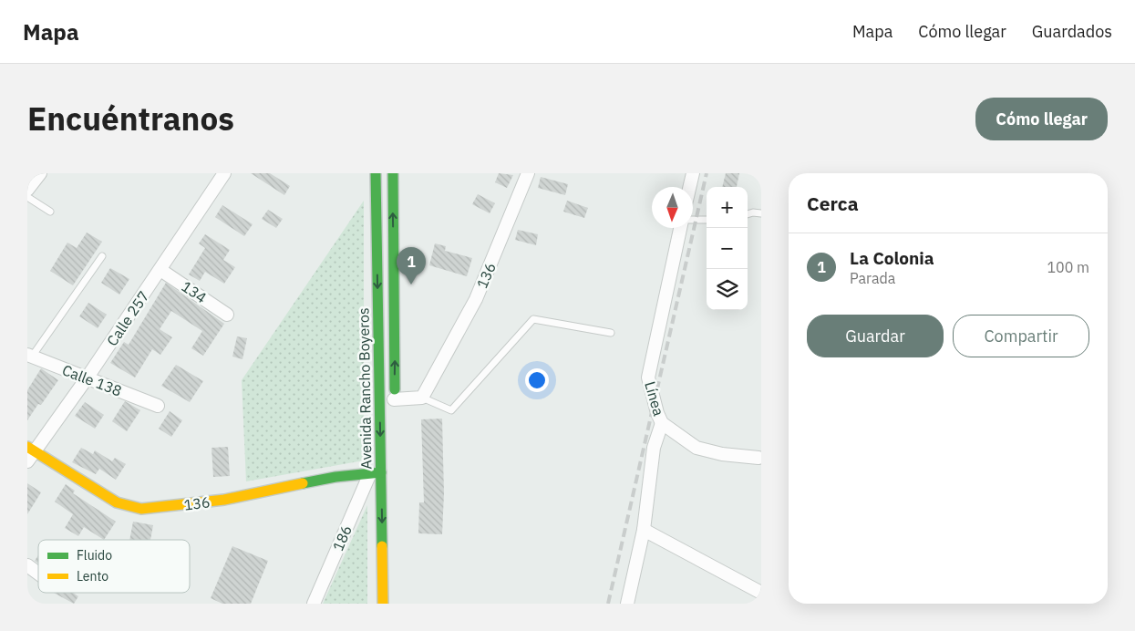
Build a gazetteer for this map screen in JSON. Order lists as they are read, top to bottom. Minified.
{"streets":{"main road":["136","Avenida Rancho Boyeros"],"street":["134","Calle 257","Calle 138","Línea","186"]},"crossings":[["136","Calle 257"],["136","Avenida Rancho Boyeros"],["136","186"],["134","Calle 257"],["Calle 257","Calle 138"],["Avenida Rancho Boyeros","186"]],"legend":["Fluido","Lento"],"north":"bottom","page":{"header":"Mapa","nav":["Mapa","Cómo llegar","Guardados"],"title":"Encuéntranos","buttons":["Cómo llegar",["Guardar","Compartir"]],"heading":"Cerca","map_buttons":["+","−"],"list":[{"mark":"1","name":"La Colonia","note":"Parada","value":"100 m"}],"pins":"1"}}
